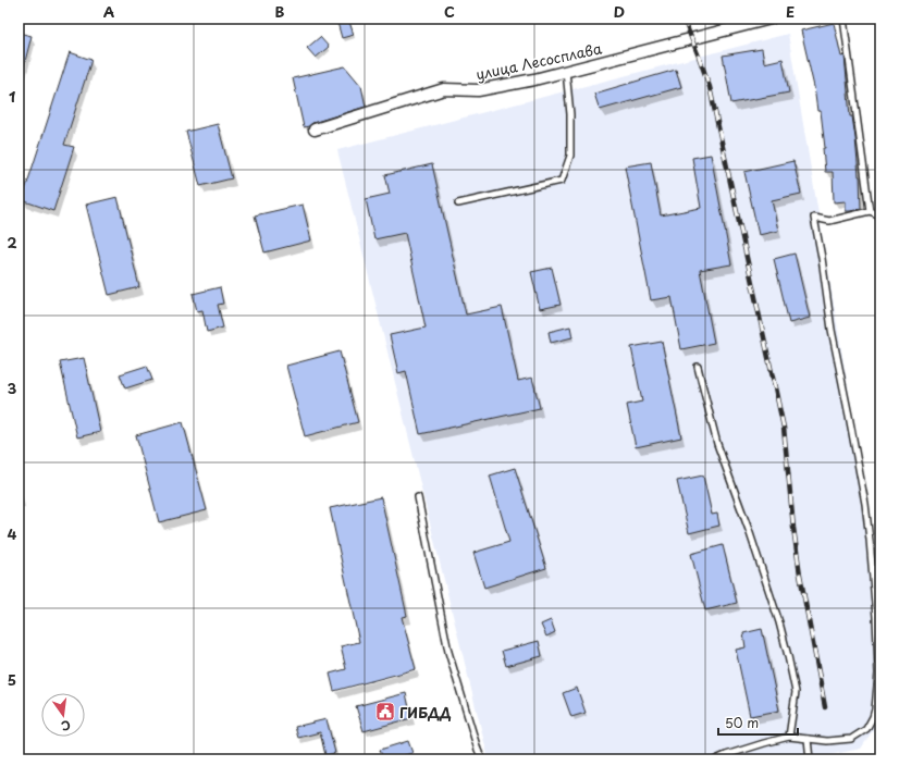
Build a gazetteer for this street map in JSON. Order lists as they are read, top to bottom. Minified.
{"streets":{"street":["улица Лесосплава"]},"places":{"public building":["ГИБДД"]},"scale_bar":"50 m","north":"bottom","grid":{"columns":["A","B","C","D","E"],"rows":["1","2","3","4","5"]}}
